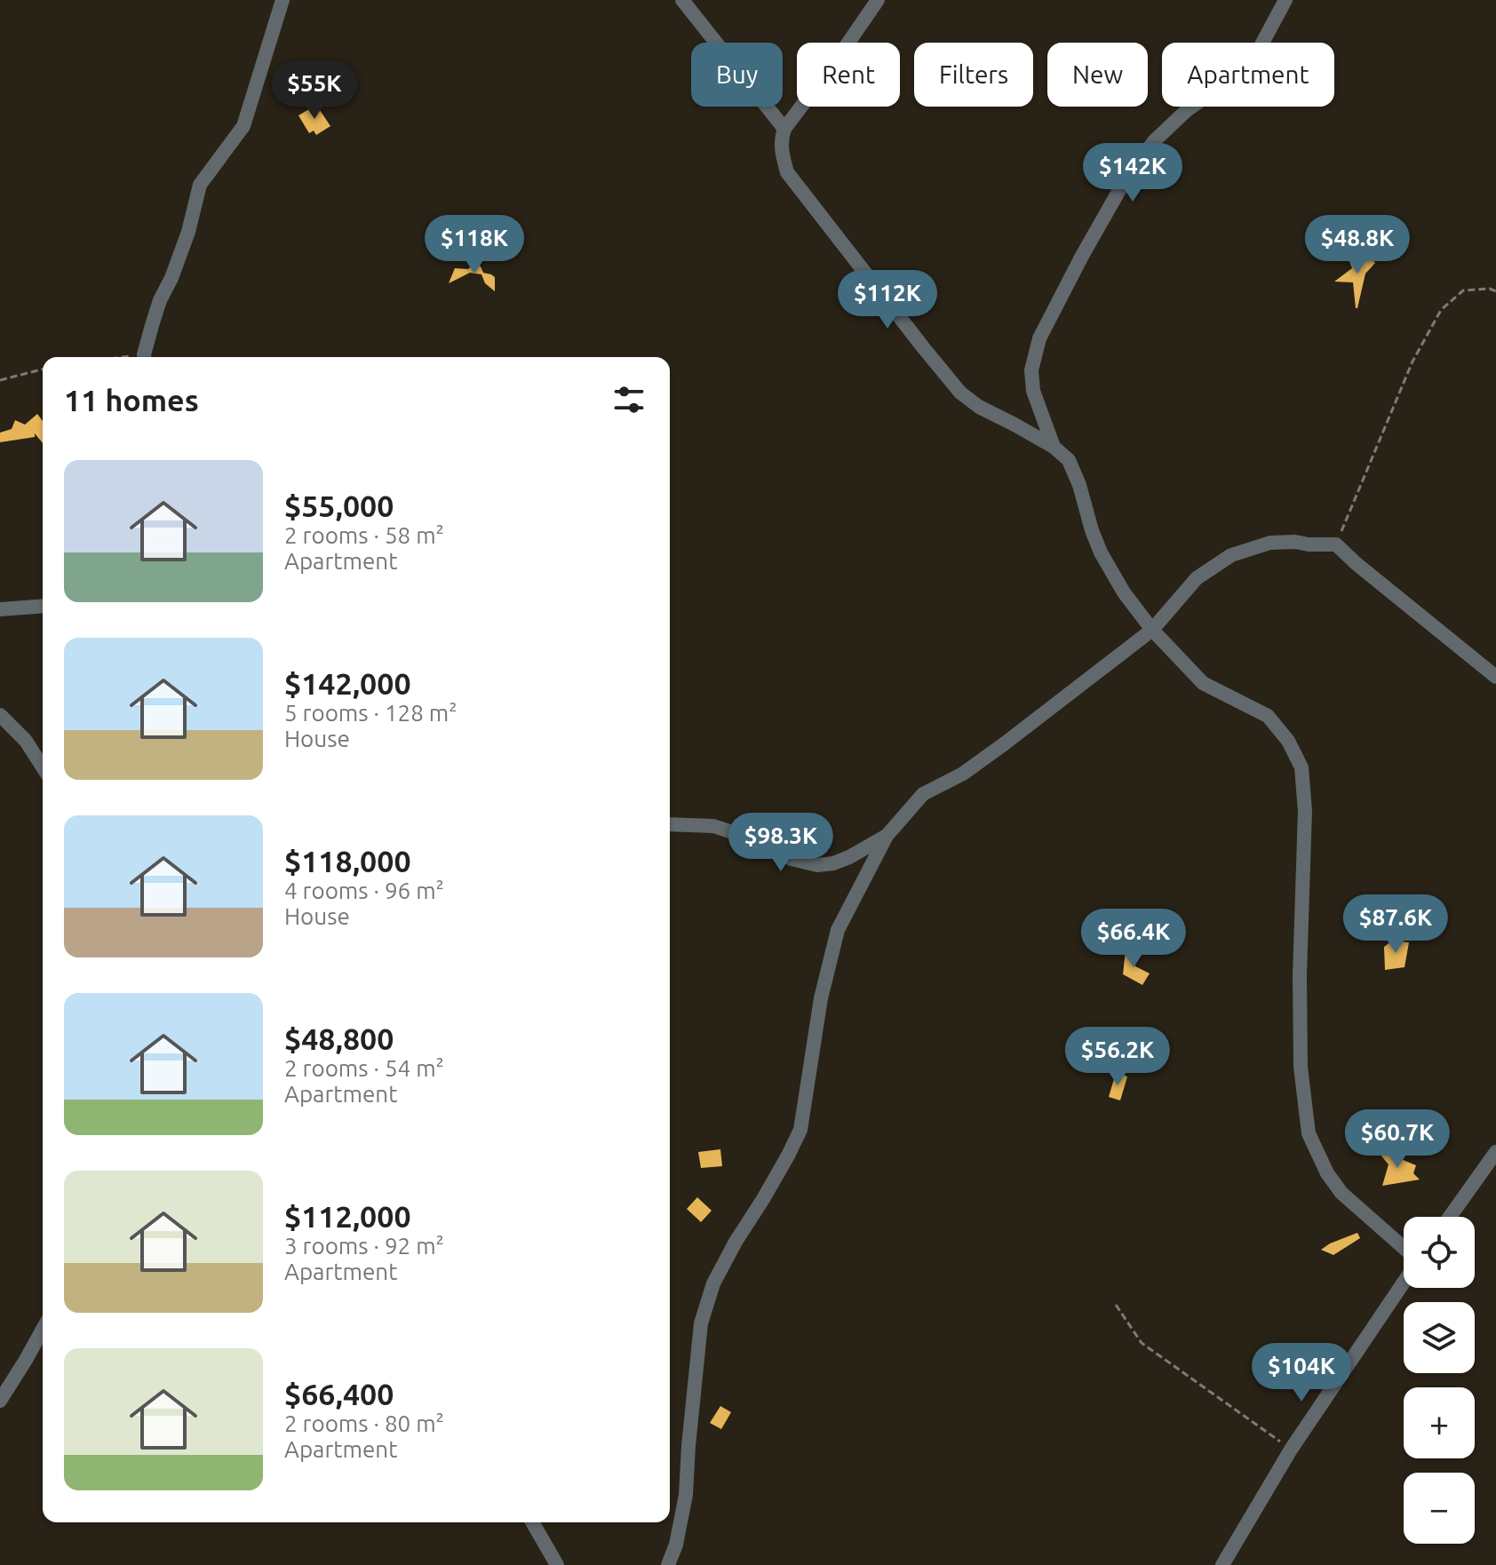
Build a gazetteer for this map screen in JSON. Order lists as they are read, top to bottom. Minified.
{"page":{"chip":["Buy","Rent","Filters","New","Apartment"],"price":["$55K","$142K","$118K","$48.8K","$112K","$98.3K","$87.6K","$66.4K","$56.2K","$60.7K","$104K"],"heading":"11 homes","list":[{"name":"$55,000","note":"2 rooms · 58 m² · Apartment"},{"name":"$142,000","note":"5 rooms · 128 m² · House"},{"name":"$118,000","note":"4 rooms · 96 m² · House"},{"name":"$48,800","note":"2 rooms · 54 m² · Apartment"},{"name":"$112,000","note":"3 rooms · 92 m² · Apartment"},{"name":"$66,400","note":"2 rooms · 80 m² · Apartment"}],"map_buttons":["+","−"]}}
